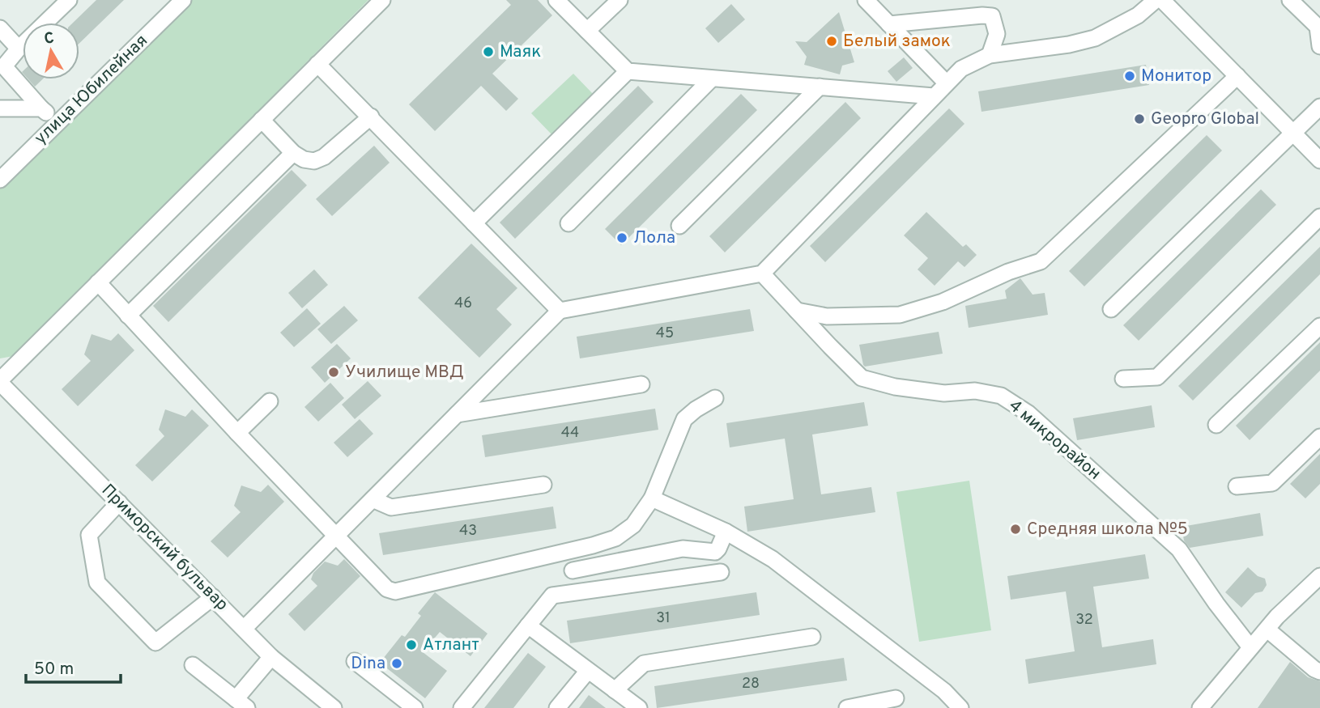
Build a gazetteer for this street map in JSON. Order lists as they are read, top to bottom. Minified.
{"streets":{"street":["улица Юбилейная","4 микрорайон","Приморский бульвар"]},"places":["Белый замок","Маяк","Монитор","Geopro Global","Лола","Училище МВД","Средняя школа №5","Атлант","Dina"],"house_numbers":["46","45","44","43","31","32","28"],"scale_bar":"50 m","north":"top"}
